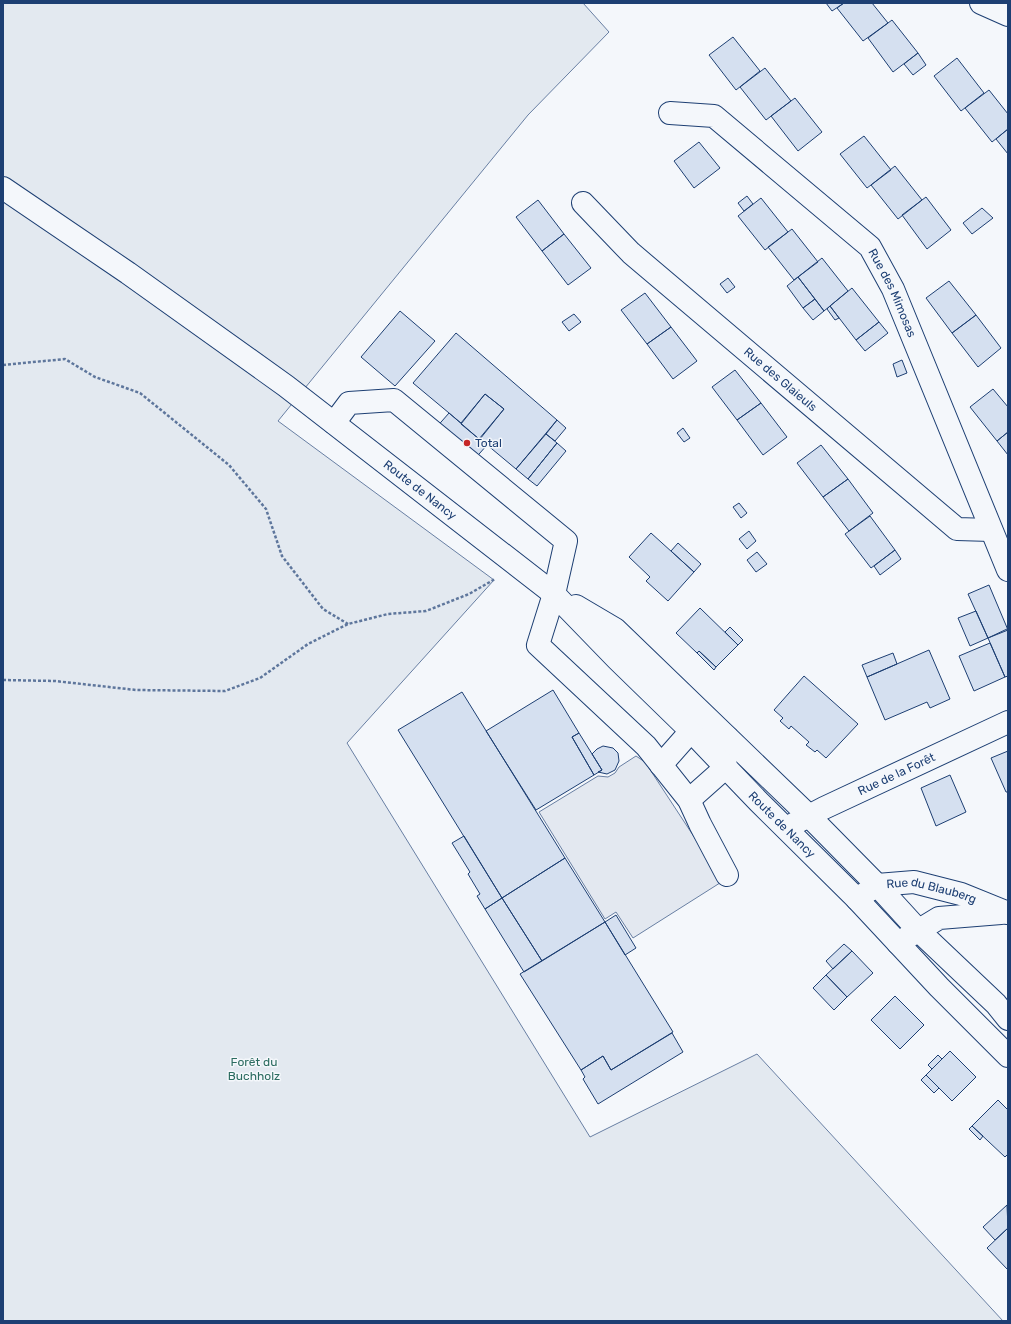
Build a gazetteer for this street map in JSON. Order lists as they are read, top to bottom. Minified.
{"streets":{"main road":["Rue des Mimosas","Rue des Glaieuls","Route de Nancy","Rue de la Forêt","Rue du Blauberg"]},"crossings":[["Rue des Mimosas","Rue des Glaieuls"],["Route de Nancy","Rue de la Forêt"],["Route de Nancy","Rue du Blauberg"]],"parks":["Forêt du Buchholz"],"places":["Total"]}
